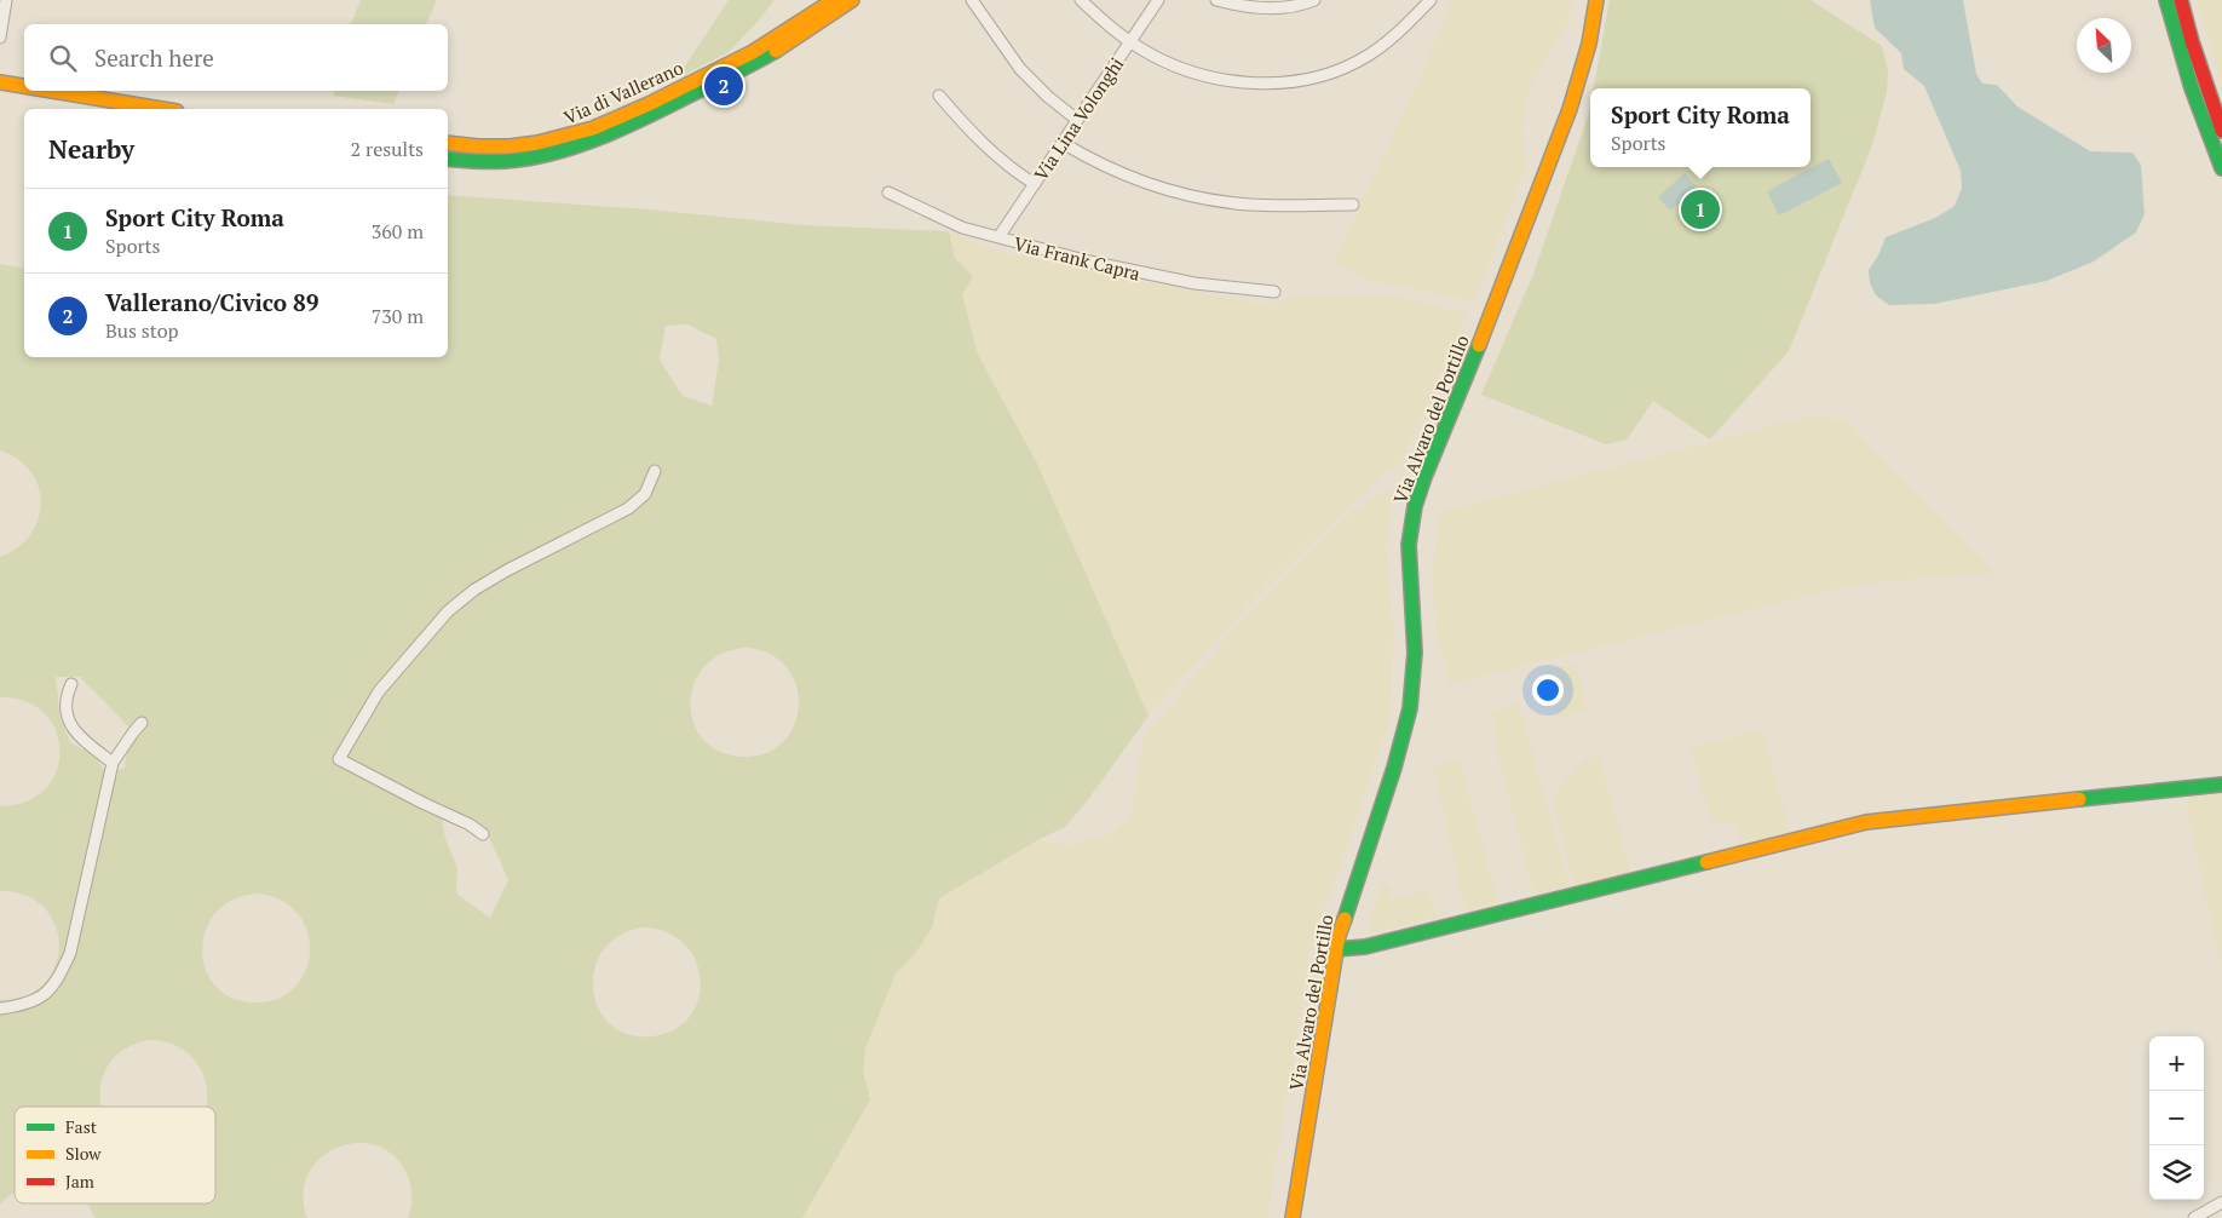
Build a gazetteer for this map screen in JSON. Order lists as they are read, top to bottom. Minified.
{"streets":{"street":["Via di Vallerano","Via Lina Volonghi","Via Frank Capra","Via Alvaro del Portillo"]},"crossings":[["Via Lina Volonghi","Via Frank Capra"]],"legend":["Fast","Slow","Jam"],"north":"top left","page":{"search":"Search here","pins":["2","1"],"popup":["Sport City Roma","Sports"],"heading":["Nearby","2 results"],"list":[{"mark":"1","name":"Sport City Roma","note":"Sports","value":"360 m"},{"mark":"2","name":"Vallerano/Civico 89","note":"Bus stop","value":"730 m"}],"map_buttons":["+","−"]}}
